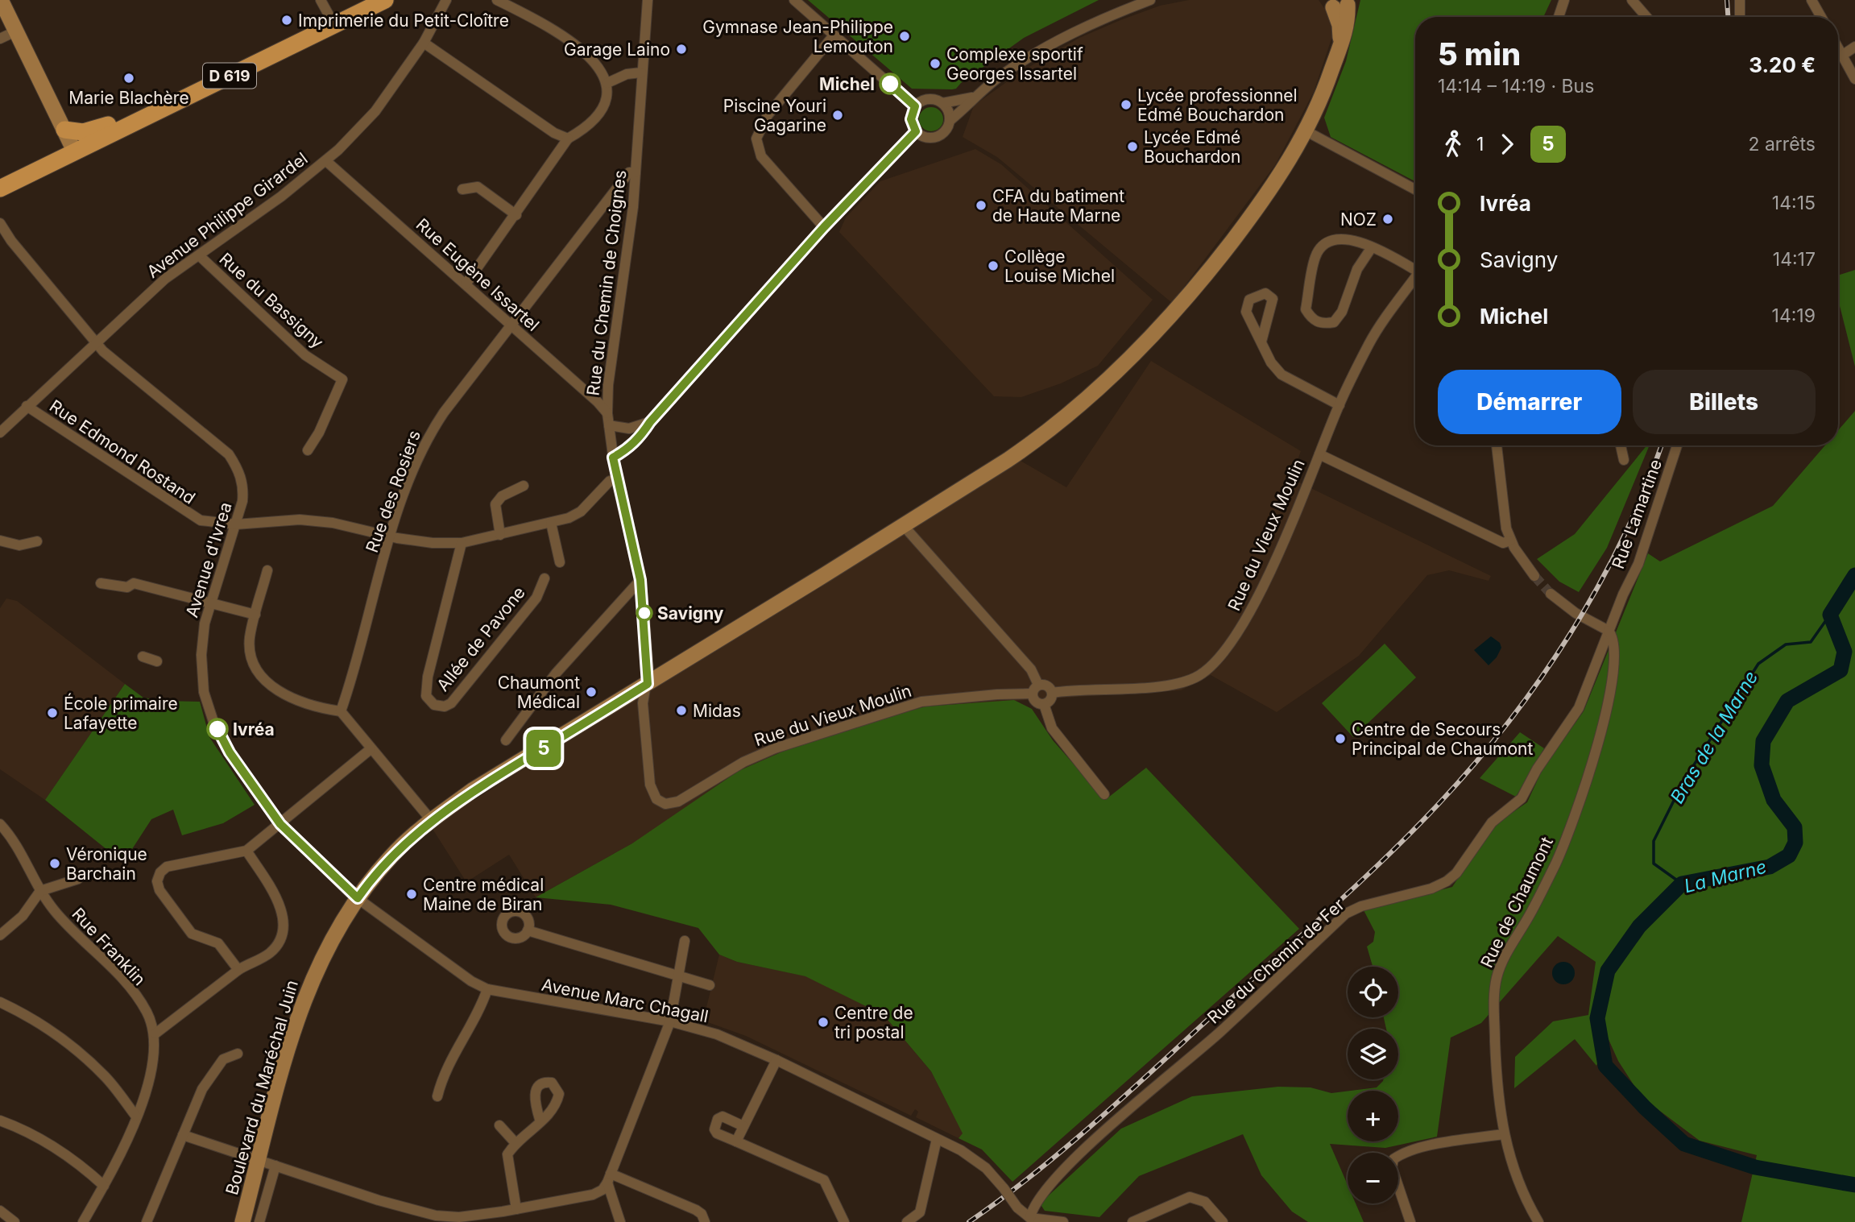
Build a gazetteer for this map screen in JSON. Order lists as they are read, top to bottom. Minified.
{"streets":{"main road":["D 619"],"street":["Avenue Philippe Girardel","Rue Eugène Issartel","Rue du Chemin de Choignes","Rue du Bassigny","Rue Edmond Rostand","Rue des Rosiers","Rue Lamartine","Rue du Vieux Moulin","Avenue d'Ivrea","Allée de Pavone","Rue de Chaumont","Rue Franklin","Rue du Chemin de Fer","Avenue Marc Chagall","Boulevard du Maréchal Juin"]},"crossings":[["Avenue Philippe Girardel","Rue Eugène Issartel"],["Avenue Philippe Girardel","Rue du Bassigny"],["Avenue Philippe Girardel","Rue Edmond Rostand"],["Avenue Philippe Girardel","Avenue d'Ivrea"],["Rue Eugène Issartel","Rue du Chemin de Choignes"],["Rue Eugène Issartel","Rue des Rosiers"],["Rue du Chemin de Choignes","Rue Edmond Rostand"],["Rue du Chemin de Choignes","Rue des Rosiers"],["Rue du Chemin de Choignes","Rue du Vieux Moulin"],["Rue du Chemin de Choignes","Boulevard du Maréchal Juin"],["Rue Edmond Rostand","Rue des Rosiers"],["Rue Edmond Rostand","Avenue d'Ivrea"],["Rue Edmond Rostand","Allée de Pavone"],["Rue Lamartine","Rue de Chaumont"],["Rue Lamartine","Rue du Chemin de Fer"],["Avenue d'Ivrea","Avenue Marc Chagall"],["Avenue d'Ivrea","Boulevard du Maréchal Juin"],["Rue de Chaumont","Rue du Chemin de Fer"],["Rue du Chemin de Fer","Avenue Marc Chagall"],["Avenue Marc Chagall","Boulevard du Maréchal Juin"]],"water":["Bras de la Marne","La Marne"],"places":["Imprimerie du Petit-Cloître","Gymnase Jean-Philippe Lemouton","Garage Laino","Complexe sportif Georges Issartel","Marie Blachère","Michel","Lycée professionnel Edmé Bouchardon","Piscine Youri Gagarine","Lycée Edmé Bouchardon","CFA du batiment de Haute Marne","NOZ","Collège Louise Michel","Savigny","Chaumont Médical","Midas","École primaire Lafayette","Ivréa","Centre de Secours Principal de Chaumont","Véronique Barchain","Centre médical Maine de Biran","Centre de tri postal"],"lines":["bus line 5"],"page":{"on_map":"5","heading":["5 min","14:14 – 14:19 · Bus","3.20 €"],"legs":["1","5","2 arrêts"],"list":[{"name":"Ivréa","value":"14:15"},{"name":"Savigny","value":"14:17"},{"name":"Michel","value":"14:19"}],"buttons":["Démarrer","Billets"],"map_buttons":["+","−"]}}
